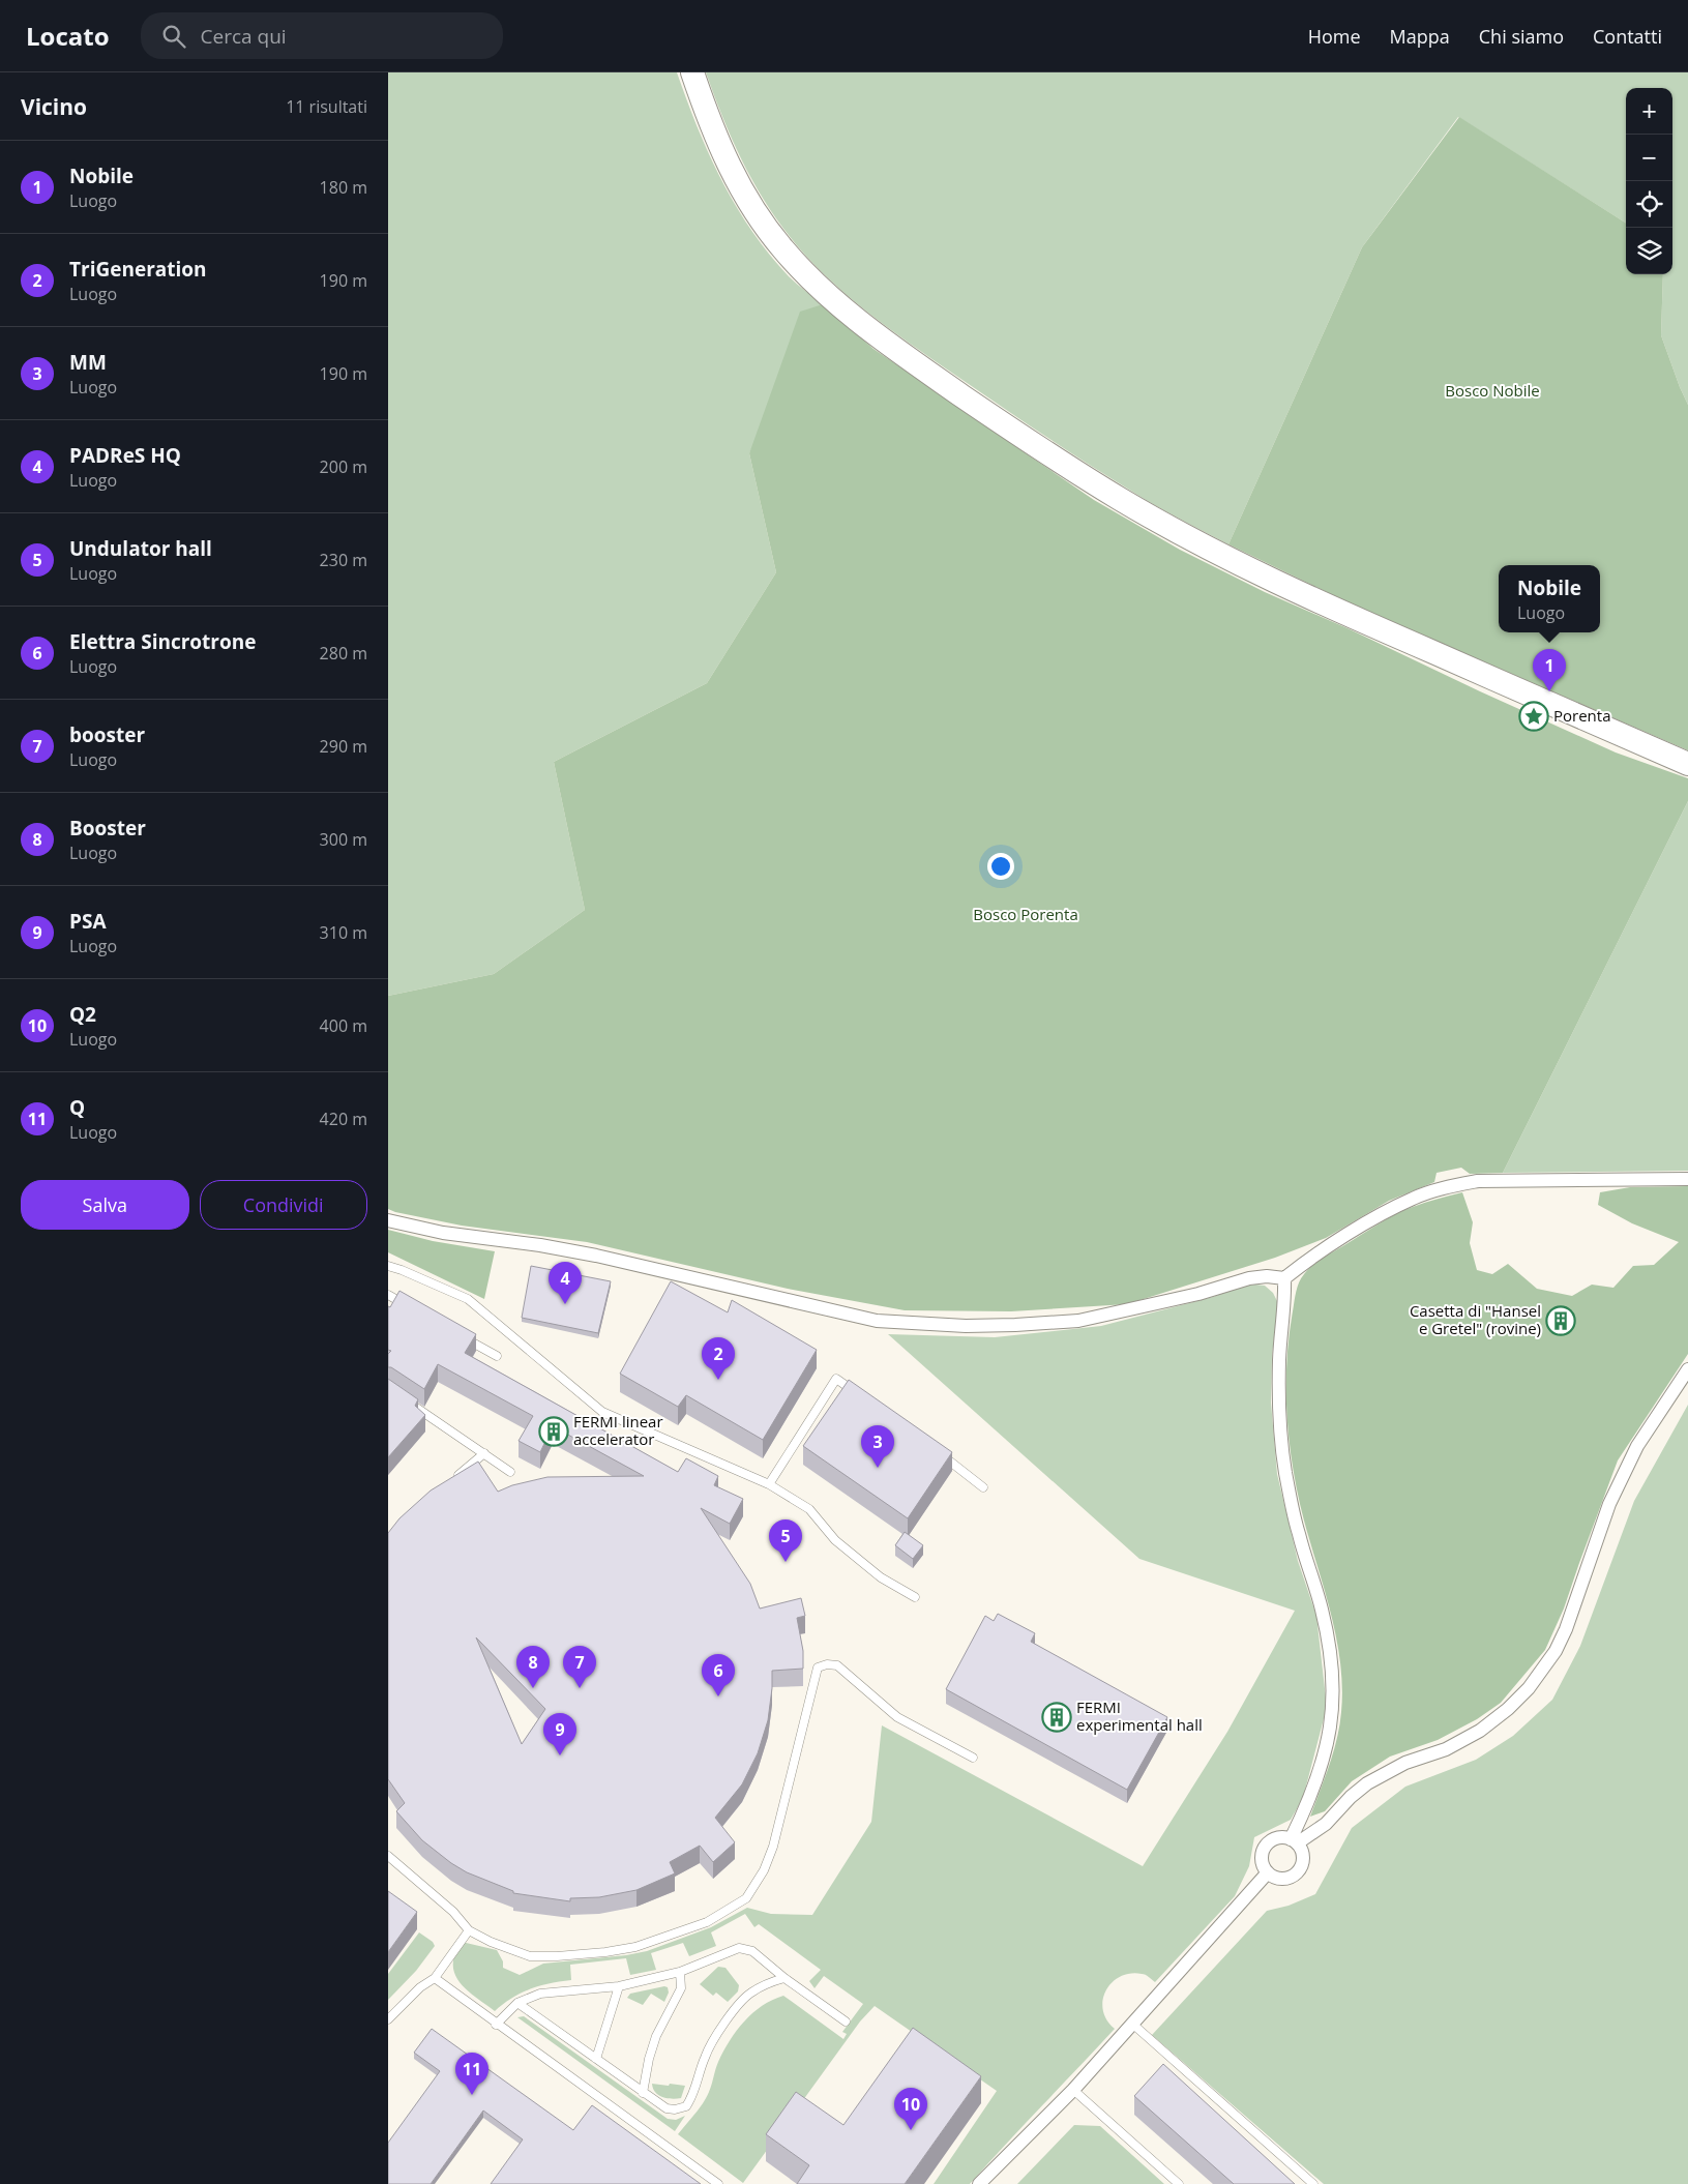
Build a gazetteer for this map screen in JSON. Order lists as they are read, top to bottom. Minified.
{"parks":["Bosco Nobile","Bosco Porenta"],"places":{"place":["Porenta"],"building":["Casetta di \"Hansel e Gretel\" (rovine)","FERMI linear accelerator","FERMI experimental hall"]},"page":{"header":"Locato","search":"Cerca qui","nav":["Home","Mappa","Chi siamo","Contatti"],"heading":["Vicino","11 risultati"],"map_buttons":["+","−"],"list":[{"mark":"1","name":"Nobile","note":"Luogo","value":"180 m"},{"mark":"2","name":"TriGeneration","note":"Luogo","value":"190 m"},{"mark":"3","name":"MM","note":"Luogo","value":"190 m"},{"mark":"4","name":"PADReS HQ","note":"Luogo","value":"200 m"},{"mark":"5","name":"Undulator hall","note":"Luogo","value":"230 m"},{"mark":"6","name":"Elettra Sincrotrone","note":"Luogo","value":"280 m"},{"mark":"7","name":"booster","note":"Luogo","value":"290 m"},{"mark":"8","name":"Booster","note":"Luogo","value":"300 m"},{"mark":"9","name":"PSA","note":"Luogo","value":"310 m"},{"mark":"10","name":"Q2","note":"Luogo","value":"400 m"},{"mark":"11","name":"Q","note":"Luogo","value":"420 m"}],"popup":["Nobile","Luogo"],"pins":["1","4","2","3","5","7","8","6","9","11","10"],"buttons":["Salva","Condividi"]}}
